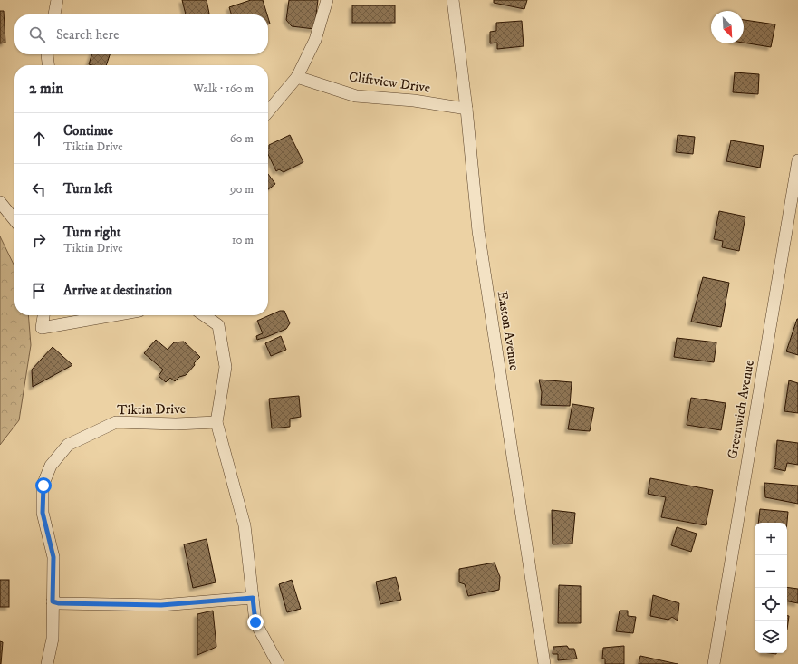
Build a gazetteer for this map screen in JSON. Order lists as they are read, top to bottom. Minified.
{"streets":{"street":["Cliftview Drive","Easton Avenue","Tiktin Drive","Greenwich Avenue"]},"crossings":[["Cliftview Drive","Easton Avenue"]],"north":"bottom right","page":{"search":"Search here","heading":["2 min","Walk · 160 m"],"list":[["Continue","Tiktin Drive","60 m"],["Turn left","90 m"],["Turn right","Tiktin Drive","10 m"],"Arrive at destination"],"map_buttons":["+","−"]}}
